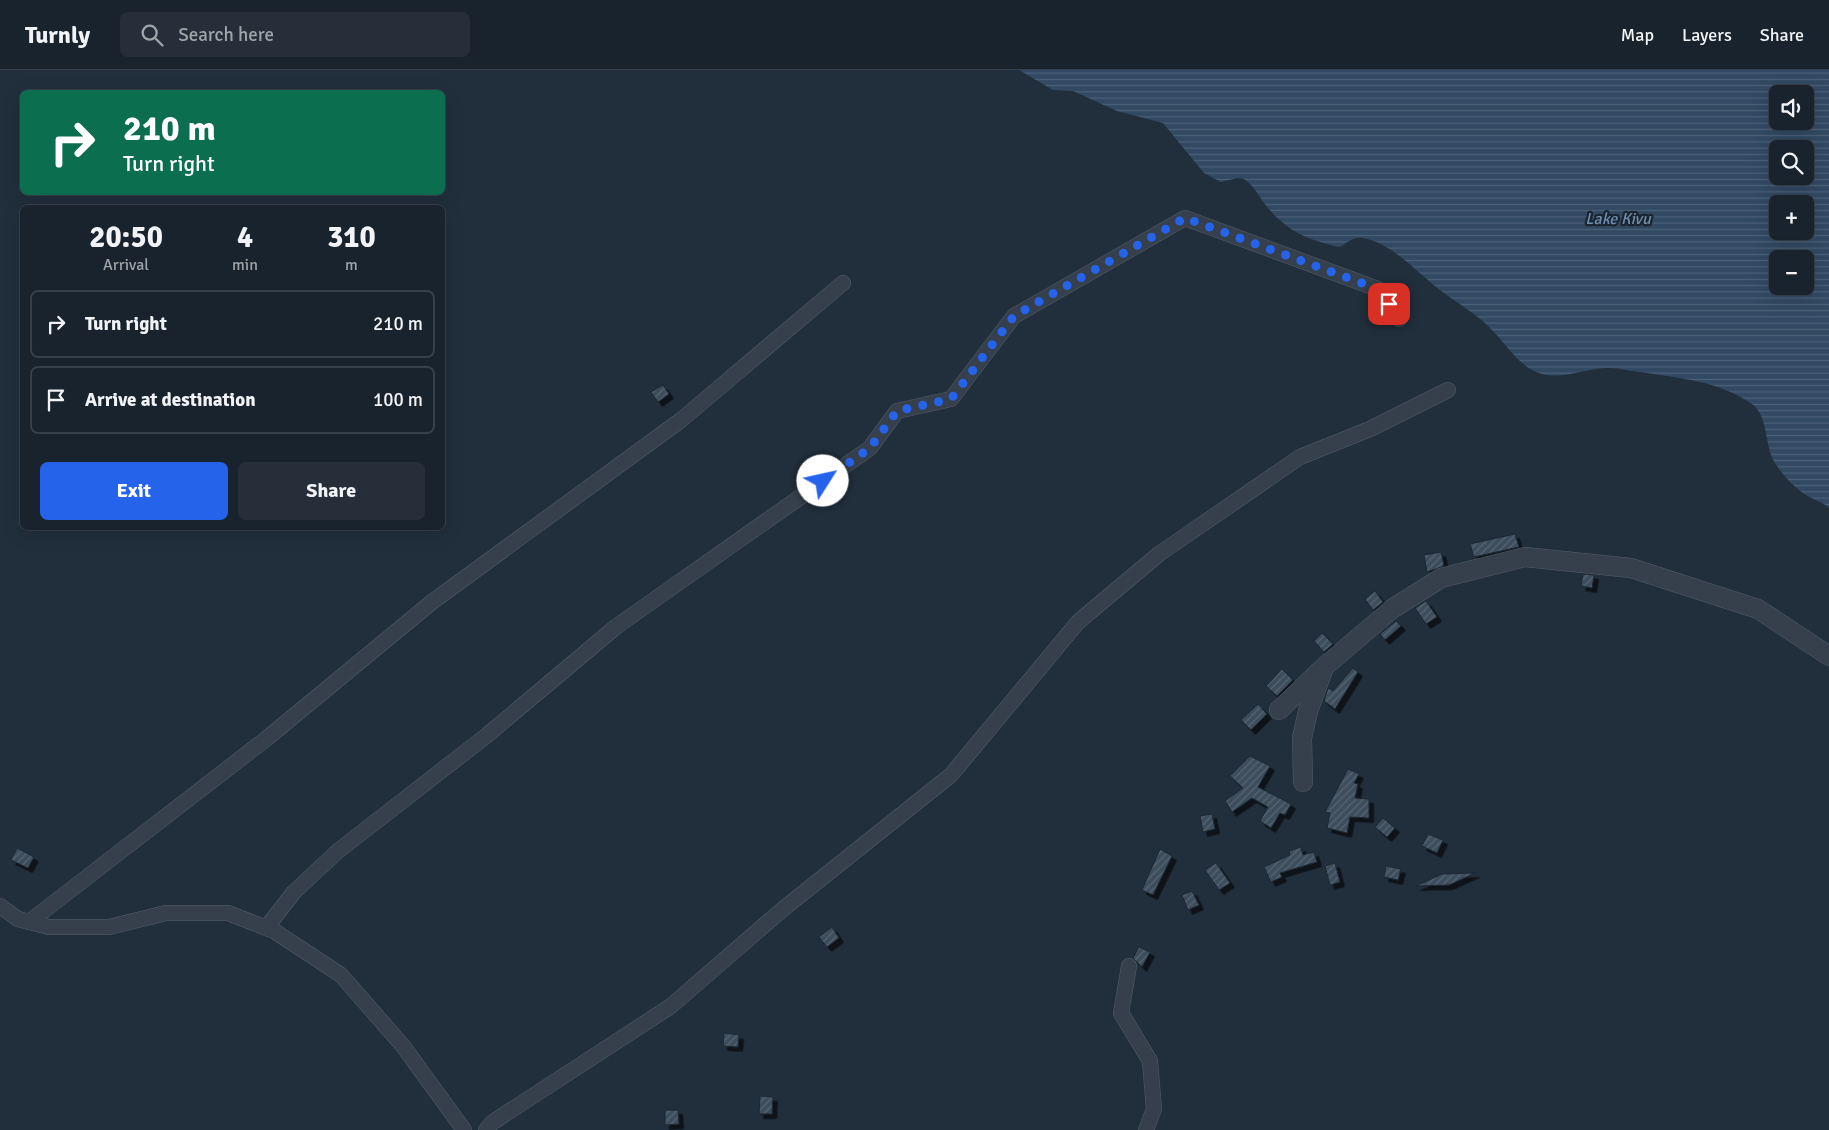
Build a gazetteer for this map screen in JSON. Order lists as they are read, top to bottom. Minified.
{"water":["Lake Kivu"],"page":{"header":"Turnly","search":"Search here","nav":["Map","Layers","Share"],"map_buttons":["+","−"],"turn":["210 m","Turn right"],"eta":["20:50","Arrival","4","min","310","m"],"list":[{"name":"Turn right","value":"210 m"},{"name":"Arrive at destination","value":"100 m"}],"buttons":["Exit","Share"]}}
